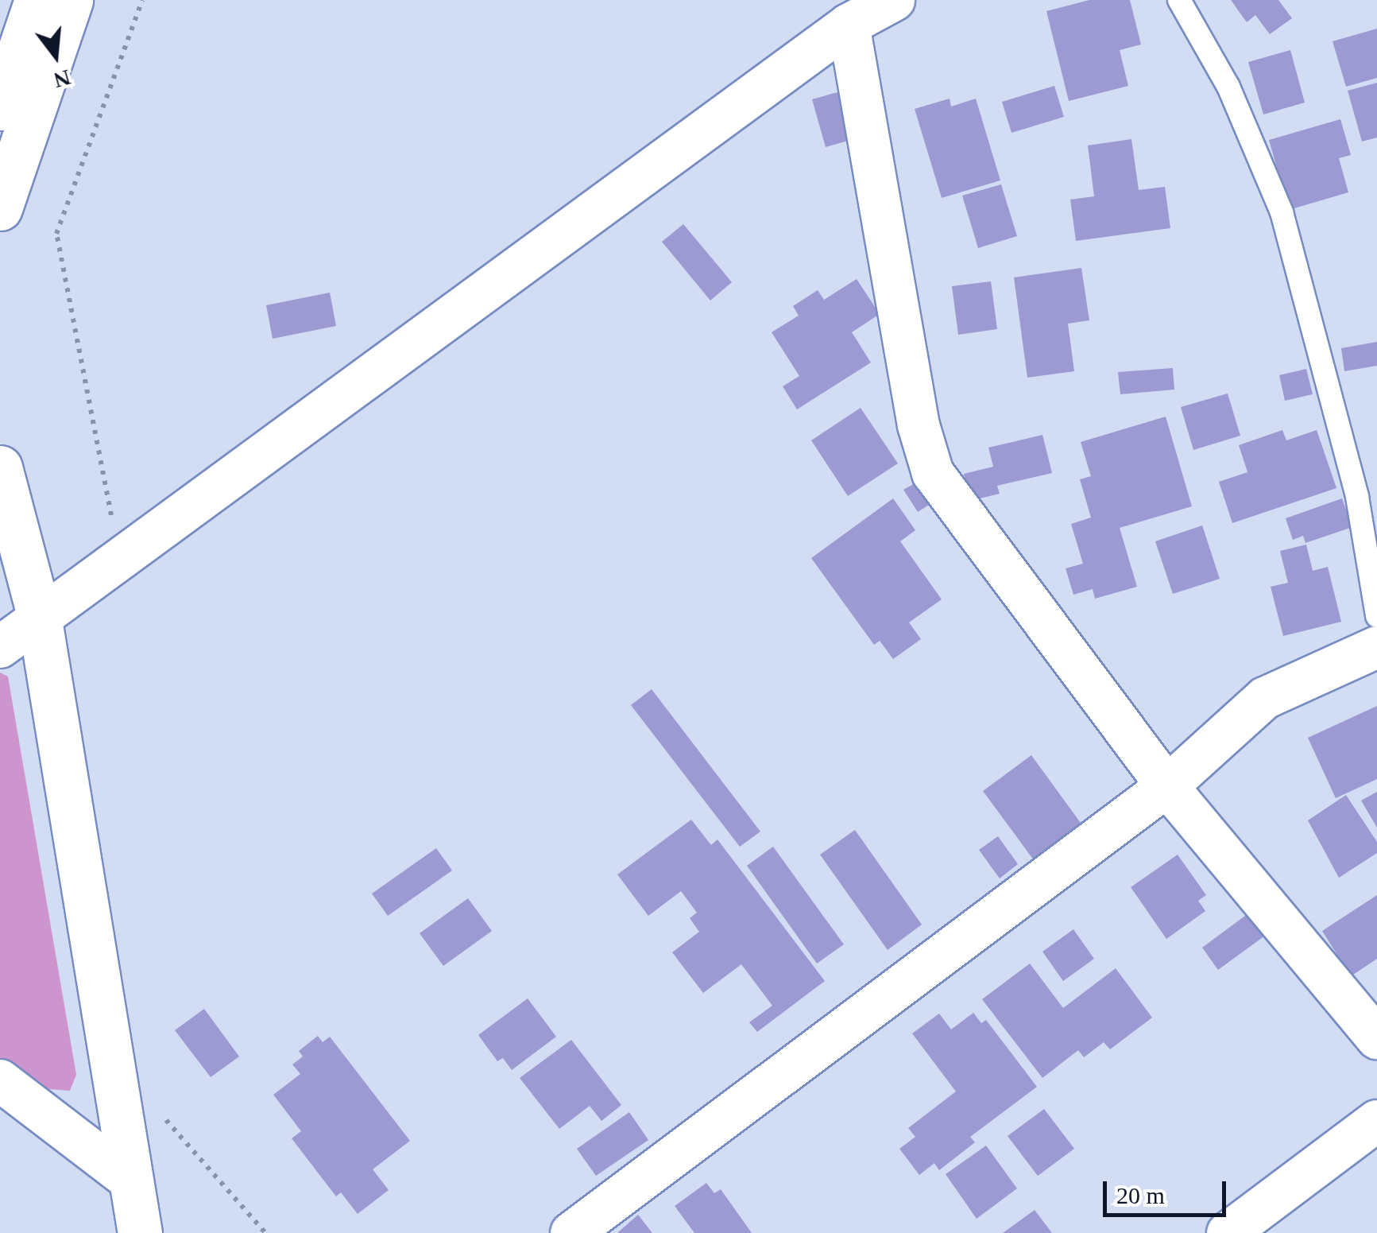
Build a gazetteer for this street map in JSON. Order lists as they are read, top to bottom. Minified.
{"scale_bar":"20 m","north":"bottom"}
